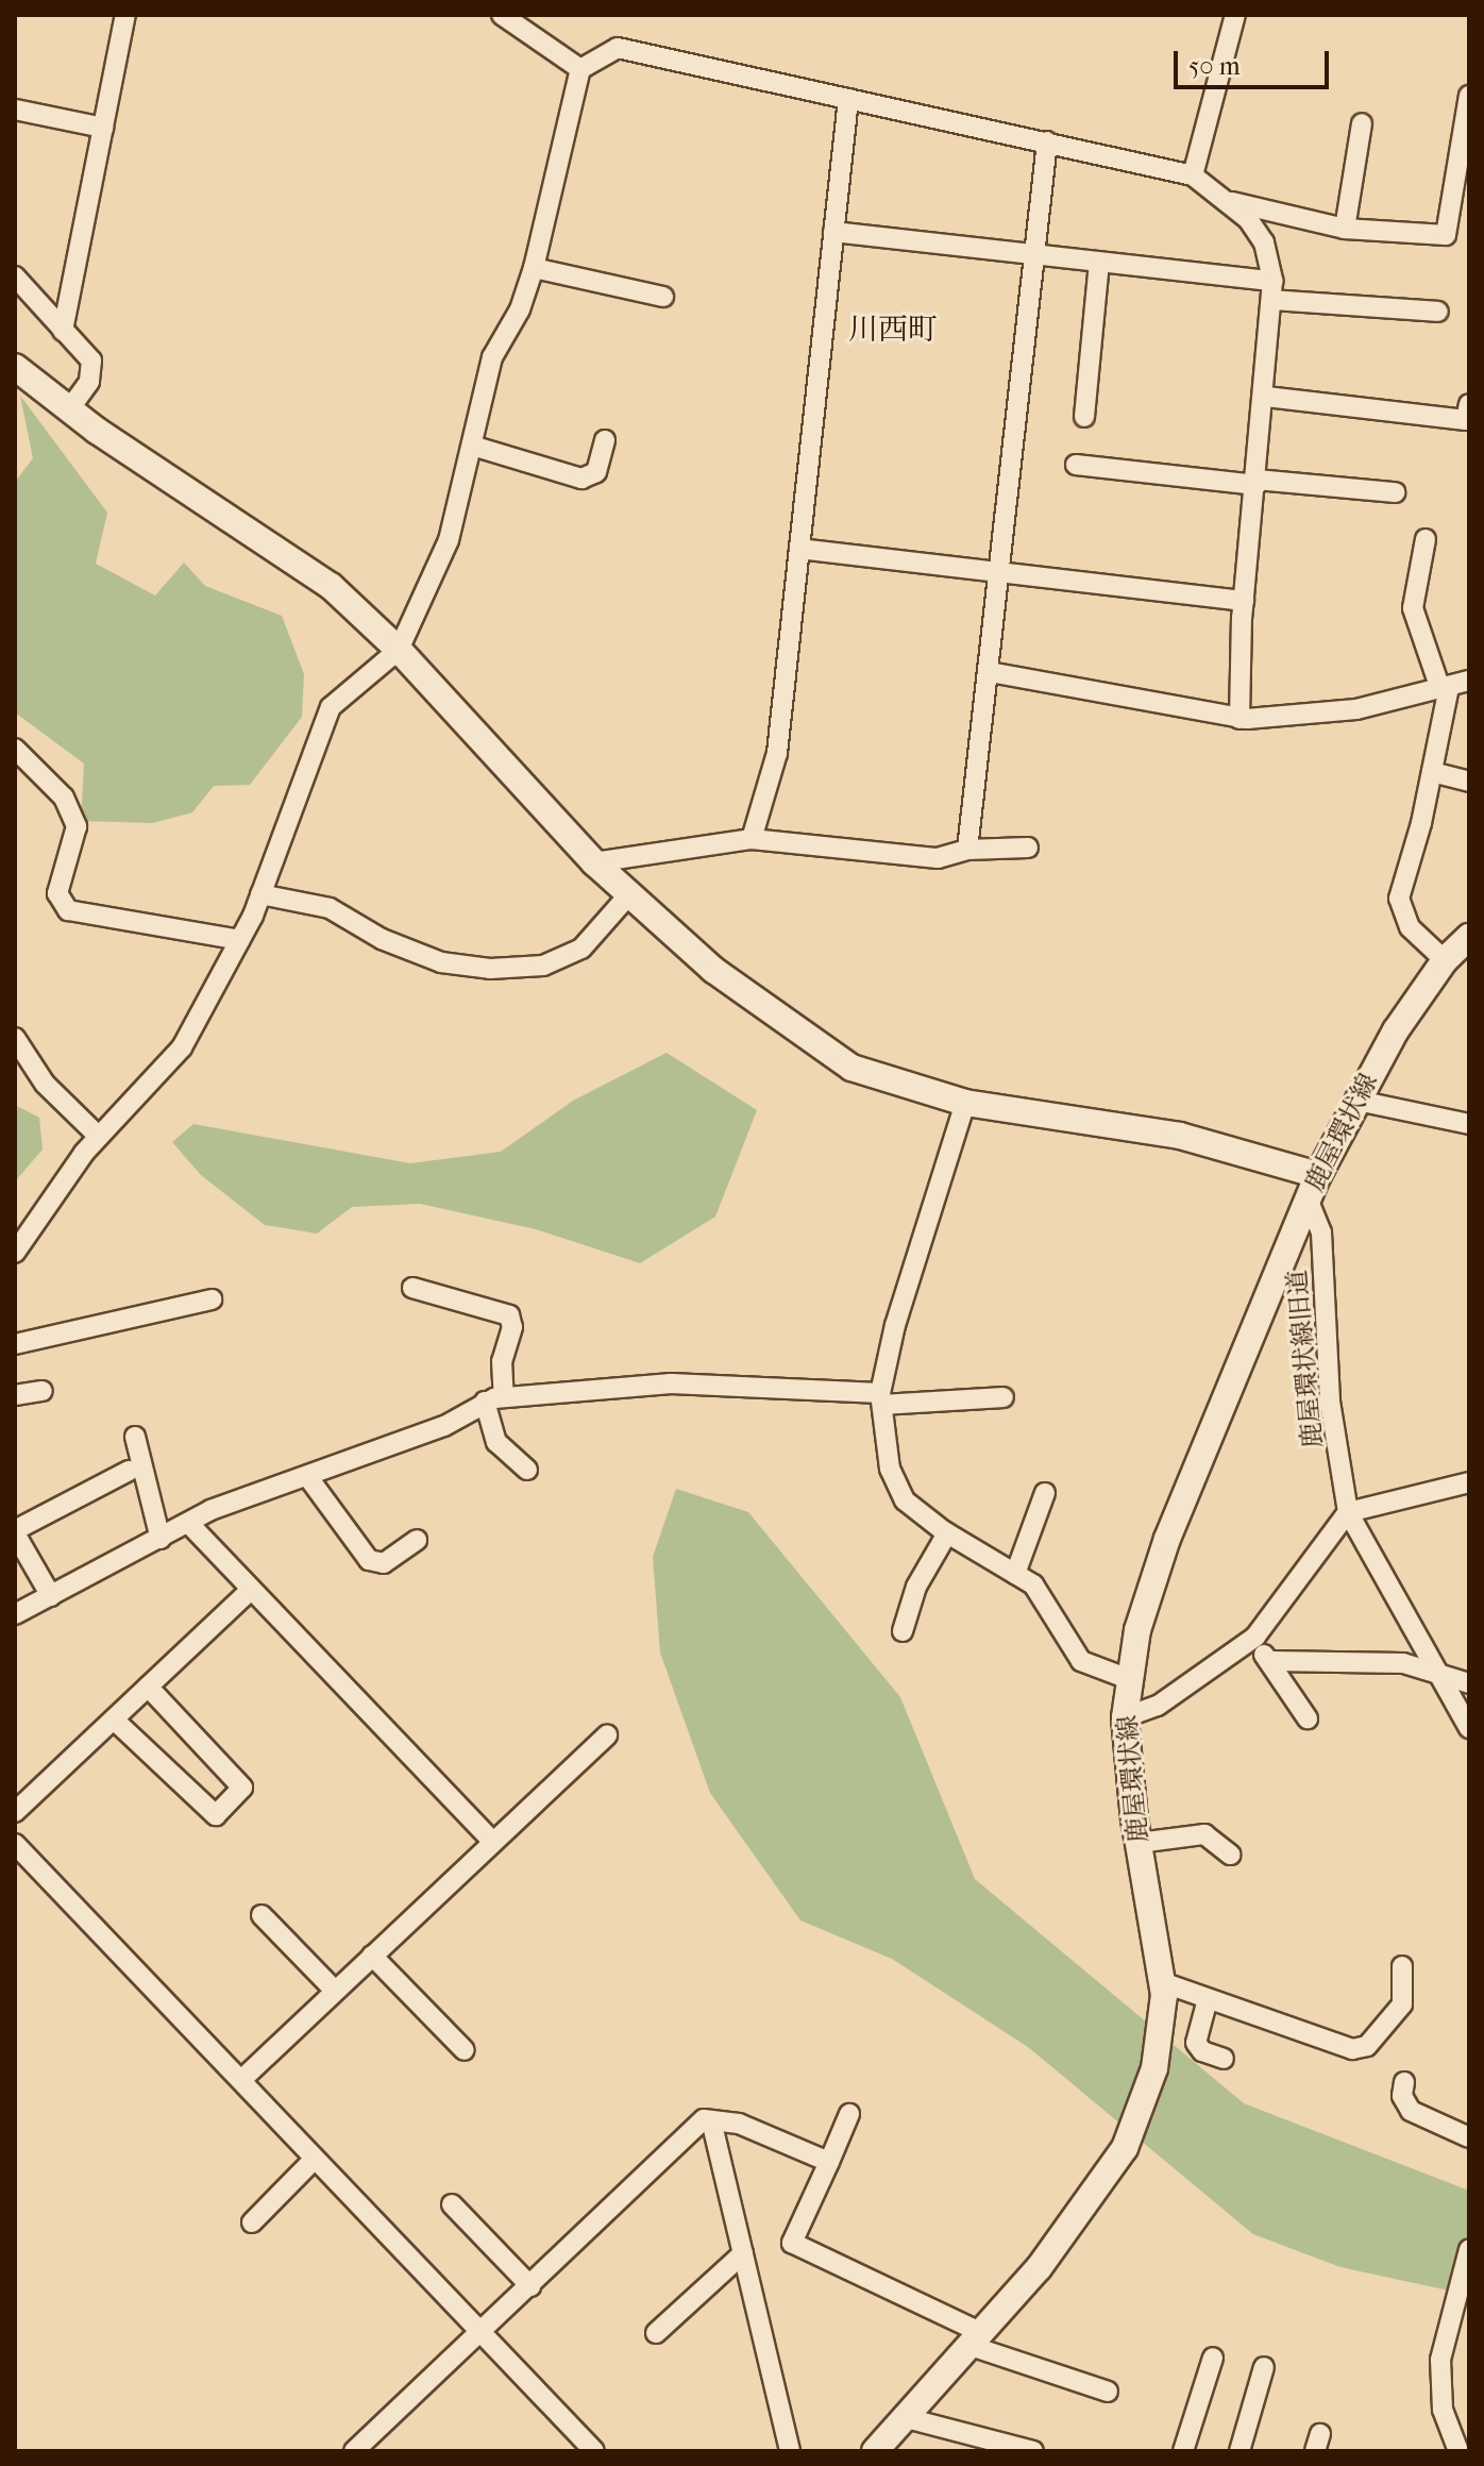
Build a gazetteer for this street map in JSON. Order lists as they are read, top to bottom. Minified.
{"streets":{"main road":["鹿屋環状線"],"street":["鹿屋環状線旧道"]},"crossings":[["鹿屋環状線","鹿屋環状線旧道"]],"districts":["川西町"],"scale_bar":"50 m"}
